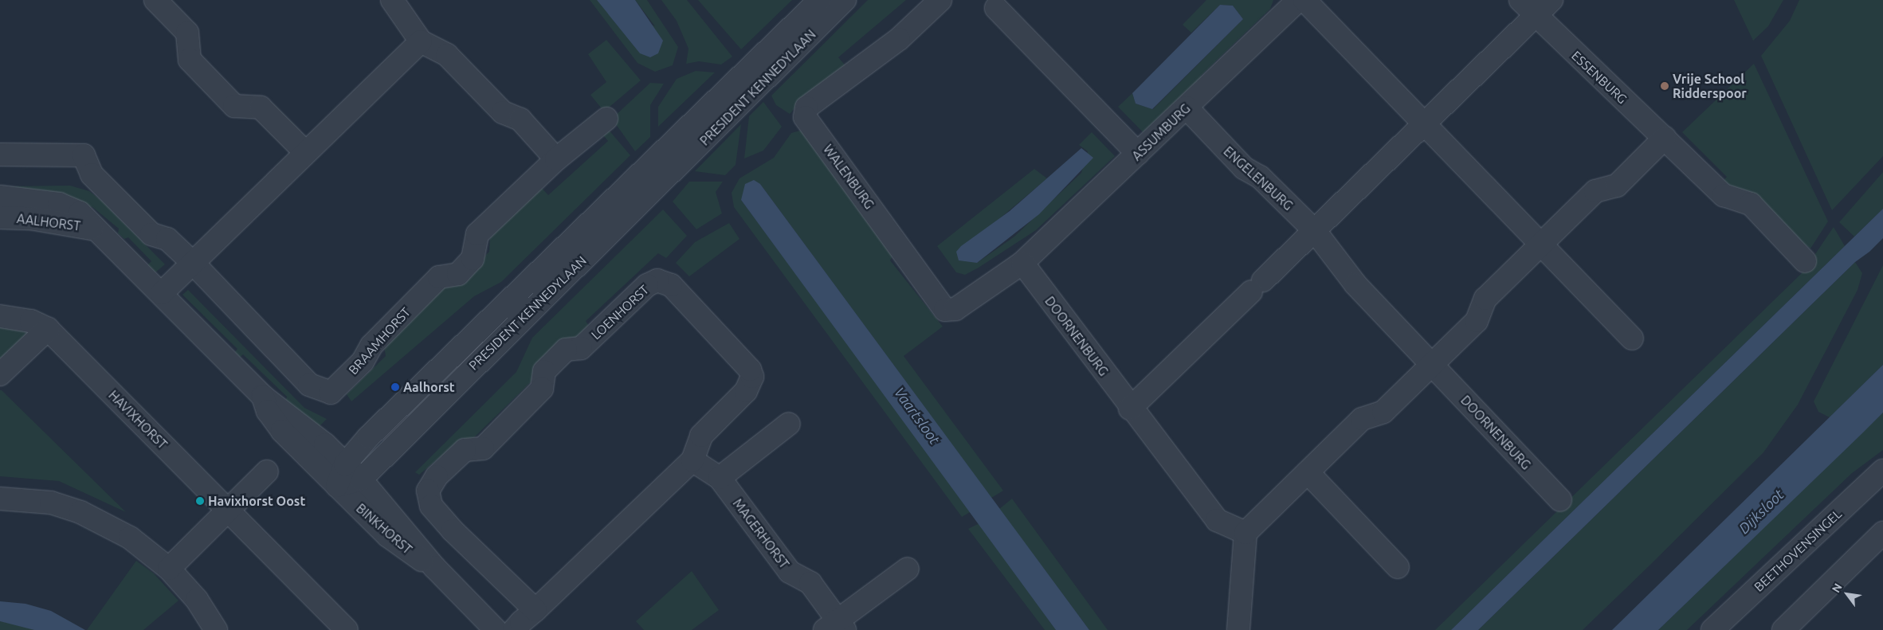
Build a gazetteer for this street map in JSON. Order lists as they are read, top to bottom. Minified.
{"streets":{"street":["ESSENBURG","PRESIDENT KENNEDYLAAN","ASSUMBURG","WALENBURG","ENGELENBURG","AALHORST","LOENHORST","DOORNENBURG","BRAAMHORST","HAVIXHORST","BINKHORST","MAGERHORST","BEETHOVENSINGEL"]},"crossings":[["PRESIDENT KENNEDYLAAN","AALHORST"],["PRESIDENT KENNEDYLAAN","BINKHORST"],["ASSUMBURG","WALENBURG"],["ASSUMBURG","ENGELENBURG"],["ASSUMBURG","DOORNENBURG"],["WALENBURG","DOORNENBURG"],["ENGELENBURG","DOORNENBURG"],["AALHORST","BINKHORST"],["LOENHORST","MAGERHORST"]],"water":["Vaartsloot","Dijksloot"],"places":["Vrije School Ridderspoor","Aalhorst","Havixhorst Oost"],"north":"top left"}
